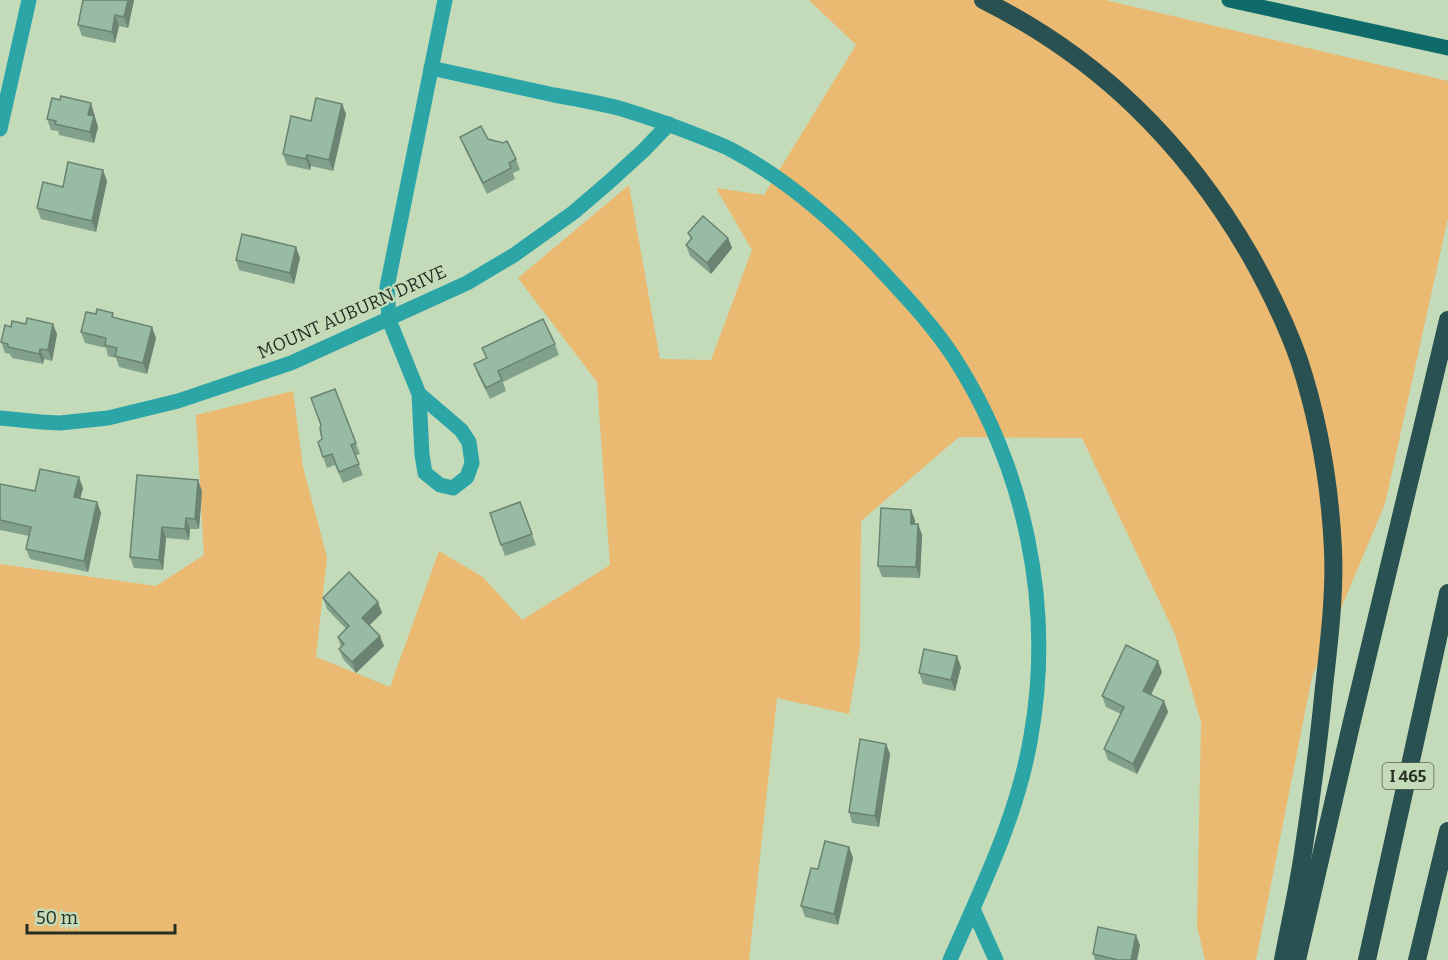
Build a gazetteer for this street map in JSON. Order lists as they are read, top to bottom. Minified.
{"streets":{"highway":["I 465"],"street":["MOUNT AUBURN DRIVE"]},"scale_bar":"50 m"}
